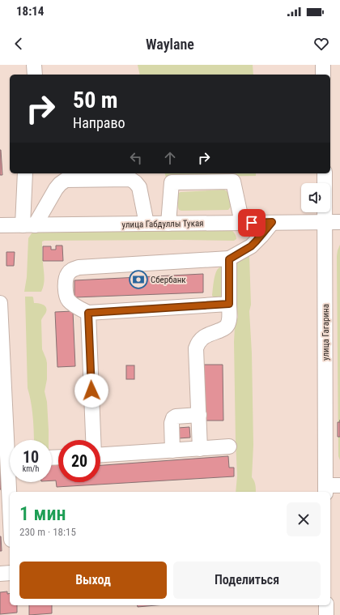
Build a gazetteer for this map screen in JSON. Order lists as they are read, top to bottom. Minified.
{"streets":{"street":["улица Габдуллы Тукая","улица Гагарина"]},"crossings":[["улица Габдуллы Тукая","улица Гагарина"]],"places":{"bank":["Сбербанк"]},"page":{"status":"18:14","header":"Waylane","turn":["50 m","Направо"],"speed":"10 km/h","limit":"20","heading":["1 мин","230 m · 18:15"],"buttons":["Выход","Поделиться"]}}
